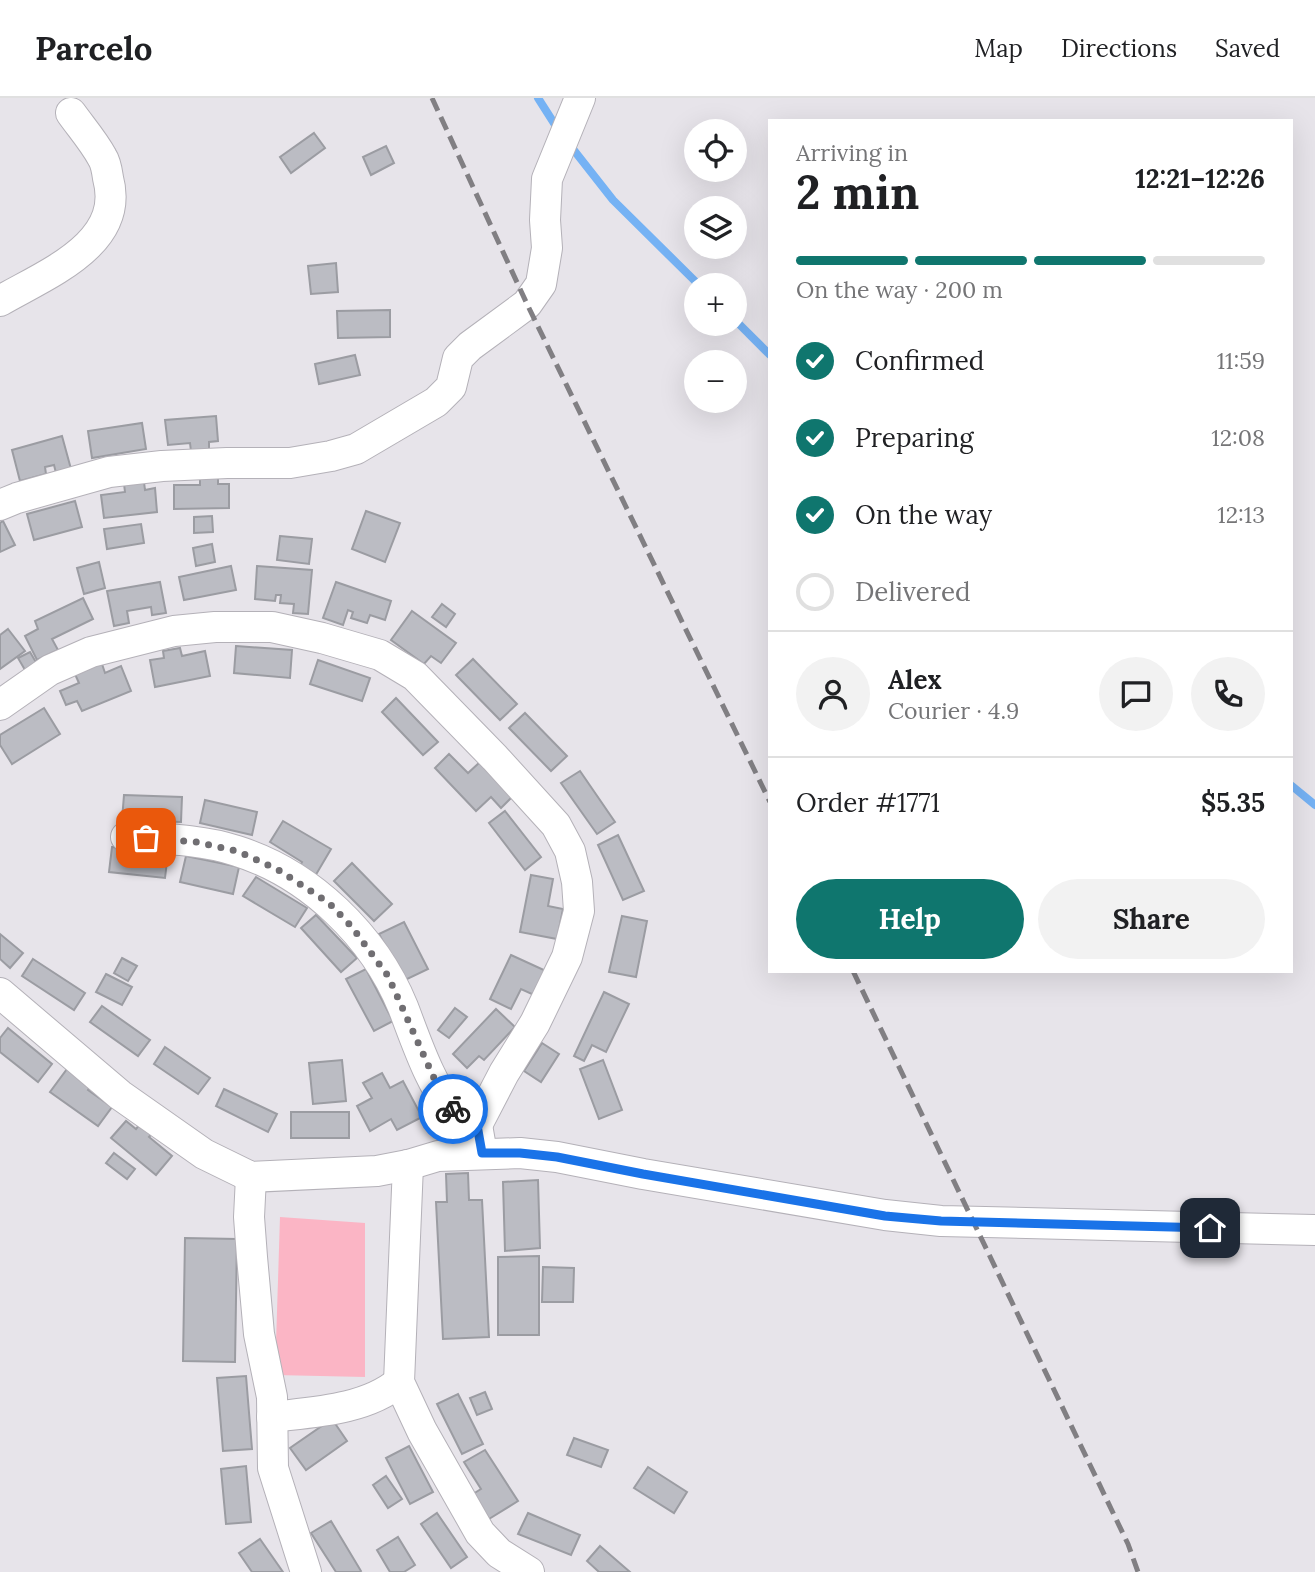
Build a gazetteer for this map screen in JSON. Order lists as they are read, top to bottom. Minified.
{"page":{"header":"Parcelo","nav":["Map","Directions","Saved"],"map_buttons":["+","−"],"heading":["2 min","Arriving in","12:21–12:26"],"panel":["Alex","Courier · 4.9","Order #1771","$5.35"],"bar":"On the way · 200 m","list":[["Confirmed","11:59"],["Preparing","12:08"],["On the way","12:13"],"Delivered"],"buttons":["Help","Share"]}}
